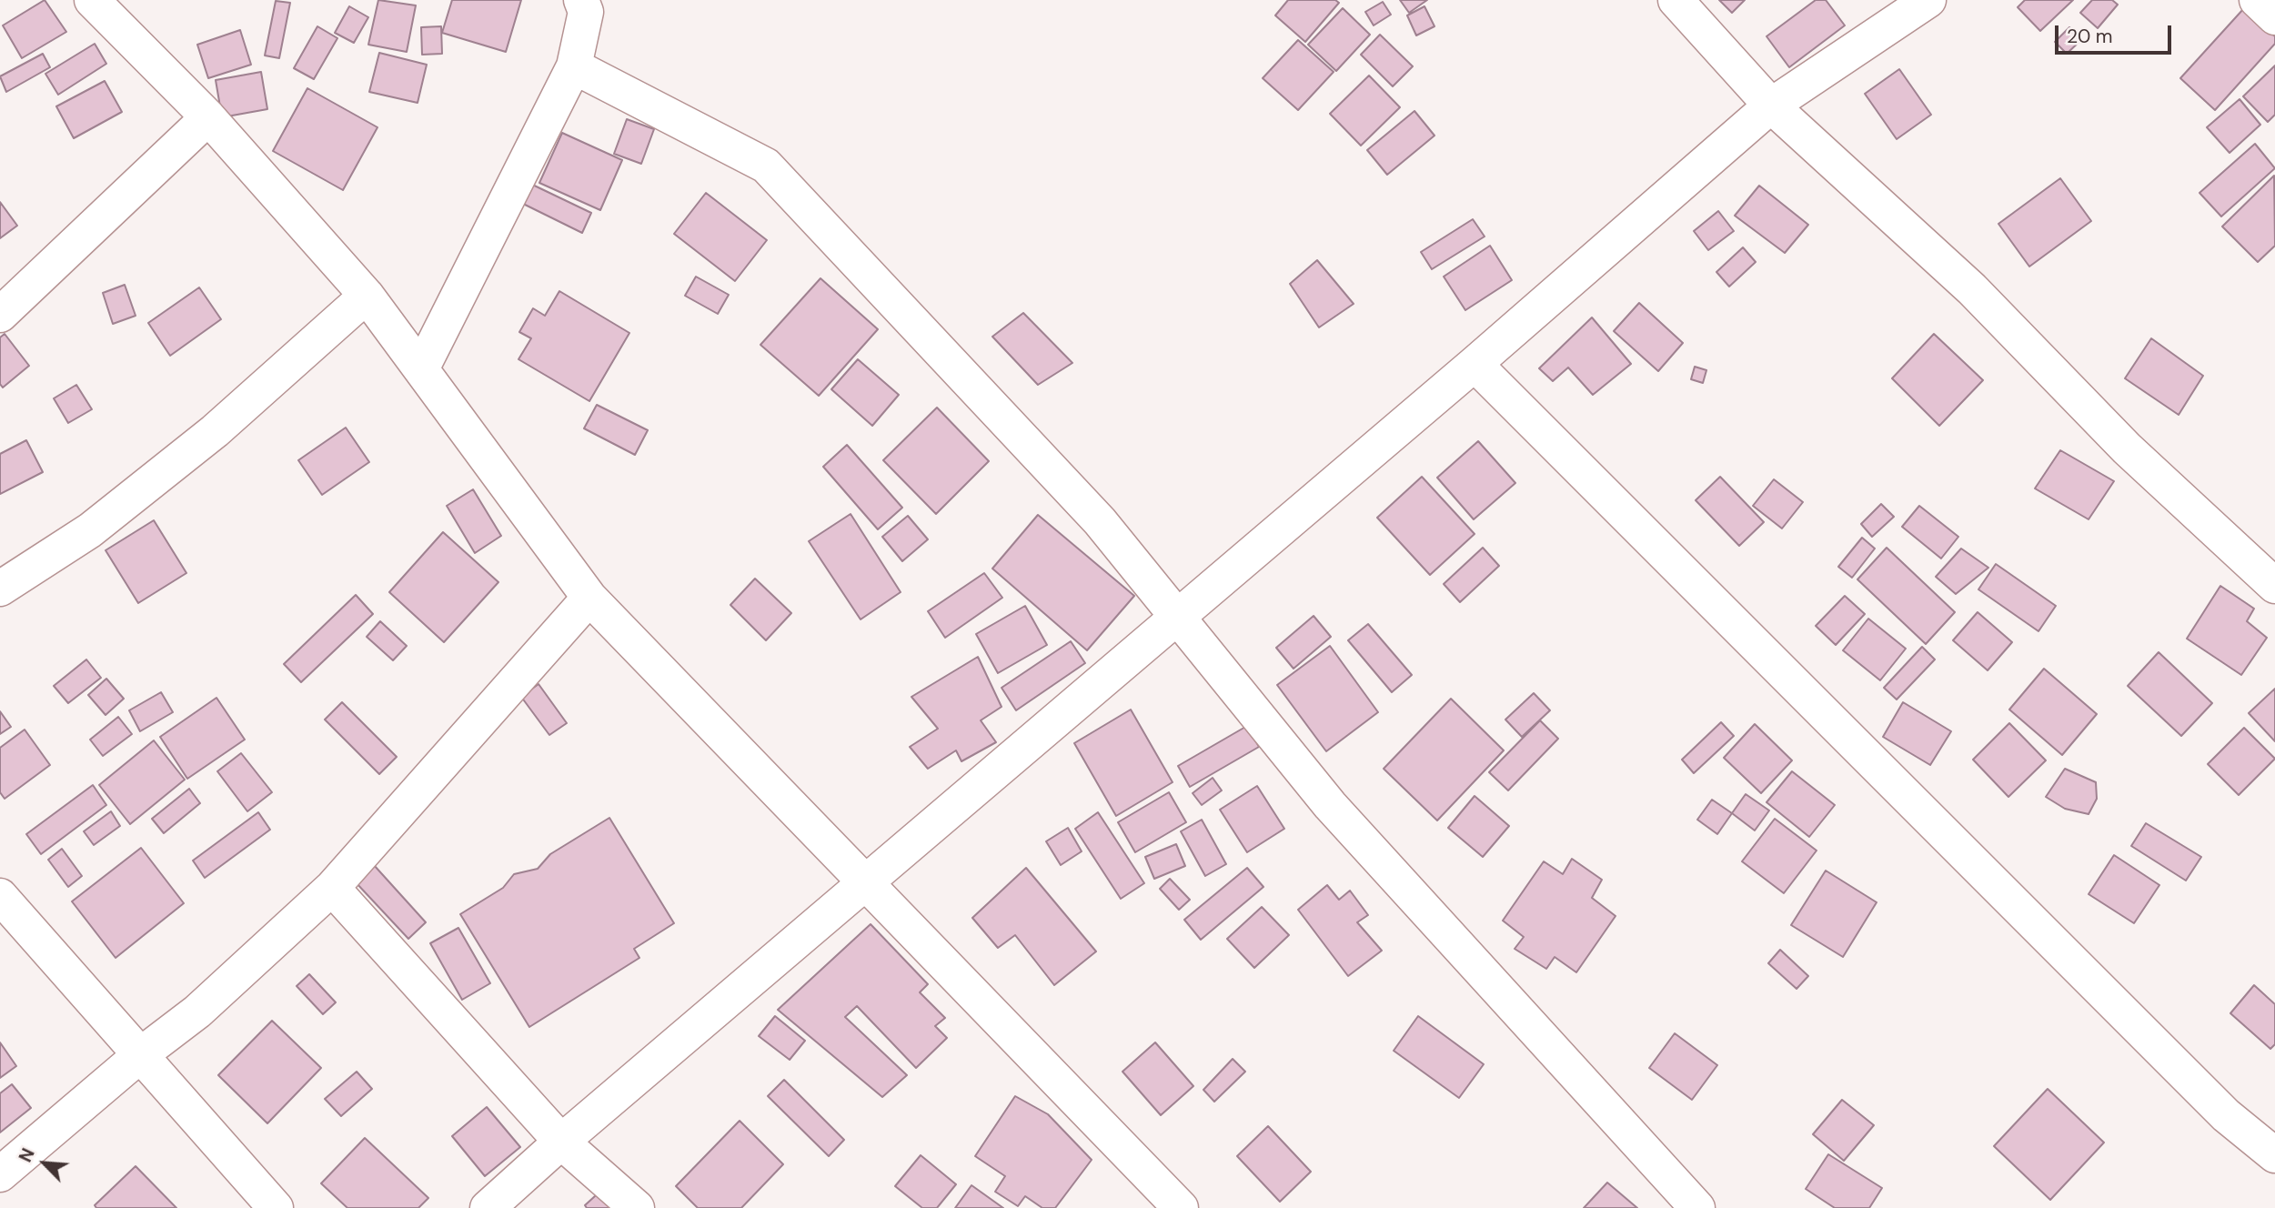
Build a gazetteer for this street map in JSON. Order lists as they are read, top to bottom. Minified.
{"scale_bar":"20 m","north":"top left"}
